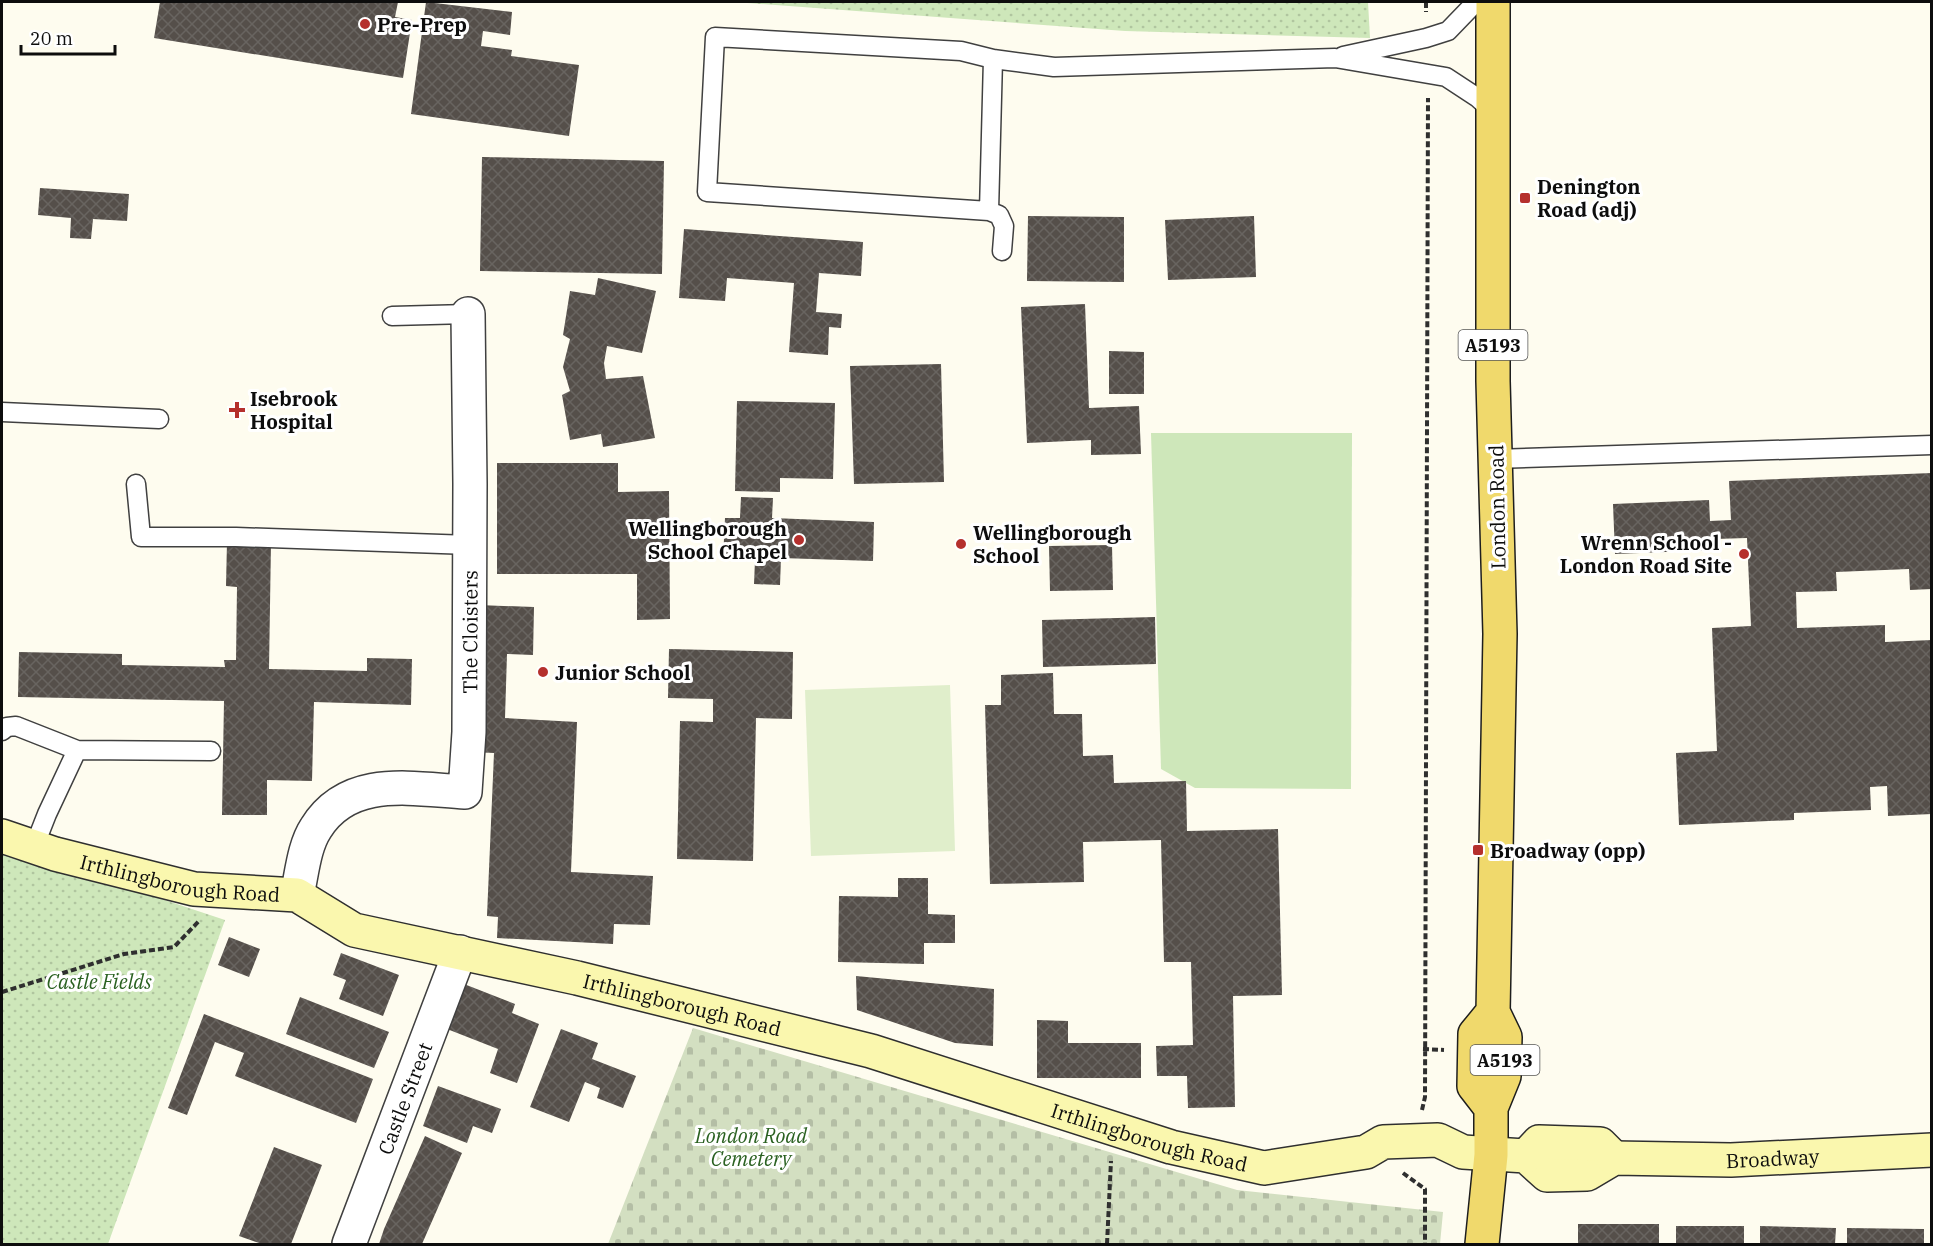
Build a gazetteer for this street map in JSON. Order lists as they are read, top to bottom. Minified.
{"streets":{"main road":["A5193","London Road","Irthlingborough Road","Broadway"],"street":["The Cloisters","Castle Street"]},"crossings":[["London Road","Irthlingborough Road"],["London Road","Broadway"],["The Cloisters","Irthlingborough Road"],["Irthlingborough Road","Castle Street"],["Irthlingborough Road","Broadway"]],"parks":["Castle Fields","London Road Cemetery"],"places":{"other":["Pre-Prep","Wellingborough School Chapel","Wellingborough School","Wrenn School - London Road Site","Junior School"],"transit":["Denington Road (adj)","Broadway (opp)"],"health":["Isebrook Hospital"]},"scale_bar":"20 m"}
